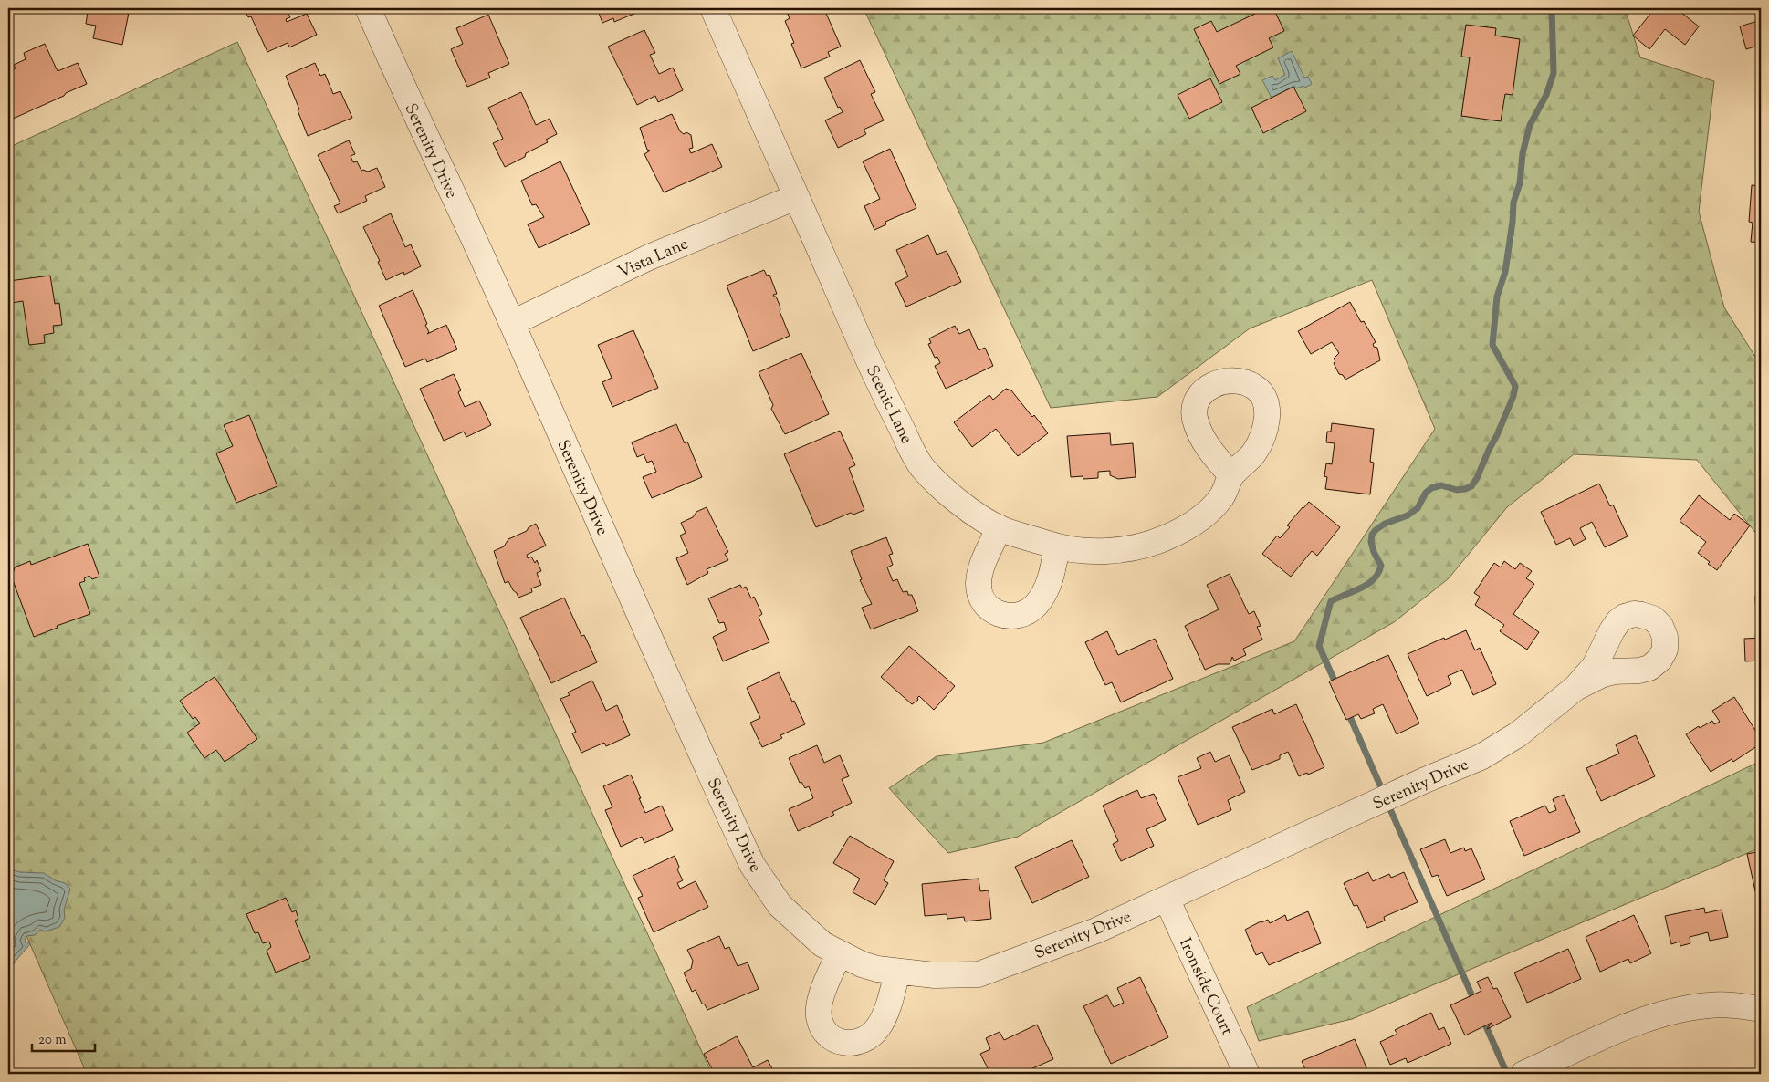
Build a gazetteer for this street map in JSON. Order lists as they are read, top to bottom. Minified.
{"streets":{"street":["Serenity Drive","Vista Lane","Scenic Lane","Ironside Court"]},"crossings":[["Serenity Drive","Vista Lane"],["Serenity Drive","Ironside Court"],["Vista Lane","Scenic Lane"]],"scale_bar":"20 m"}
